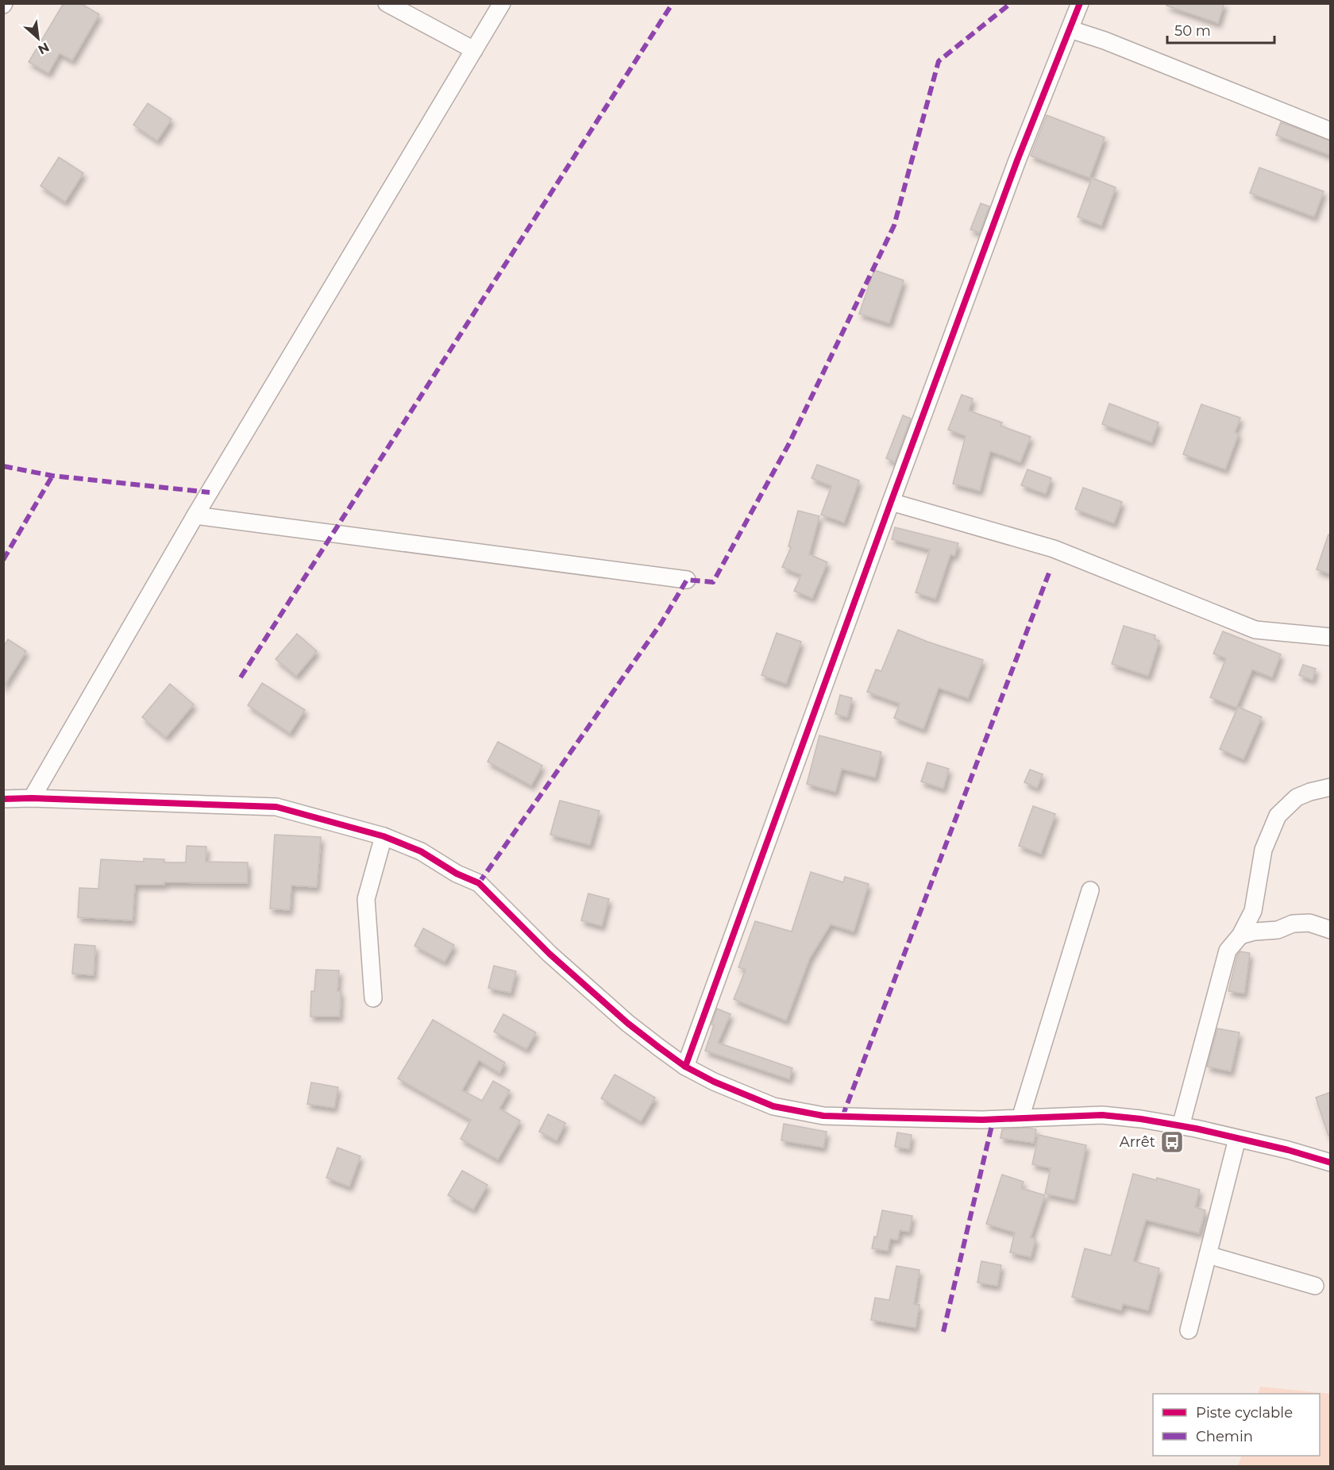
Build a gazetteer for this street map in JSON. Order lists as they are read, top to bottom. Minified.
{"places":{"bus stop":["Arrêt"]},"legend":["Piste cyclable","Chemin"],"scale_bar":"50 m","north":"bottom right"}
